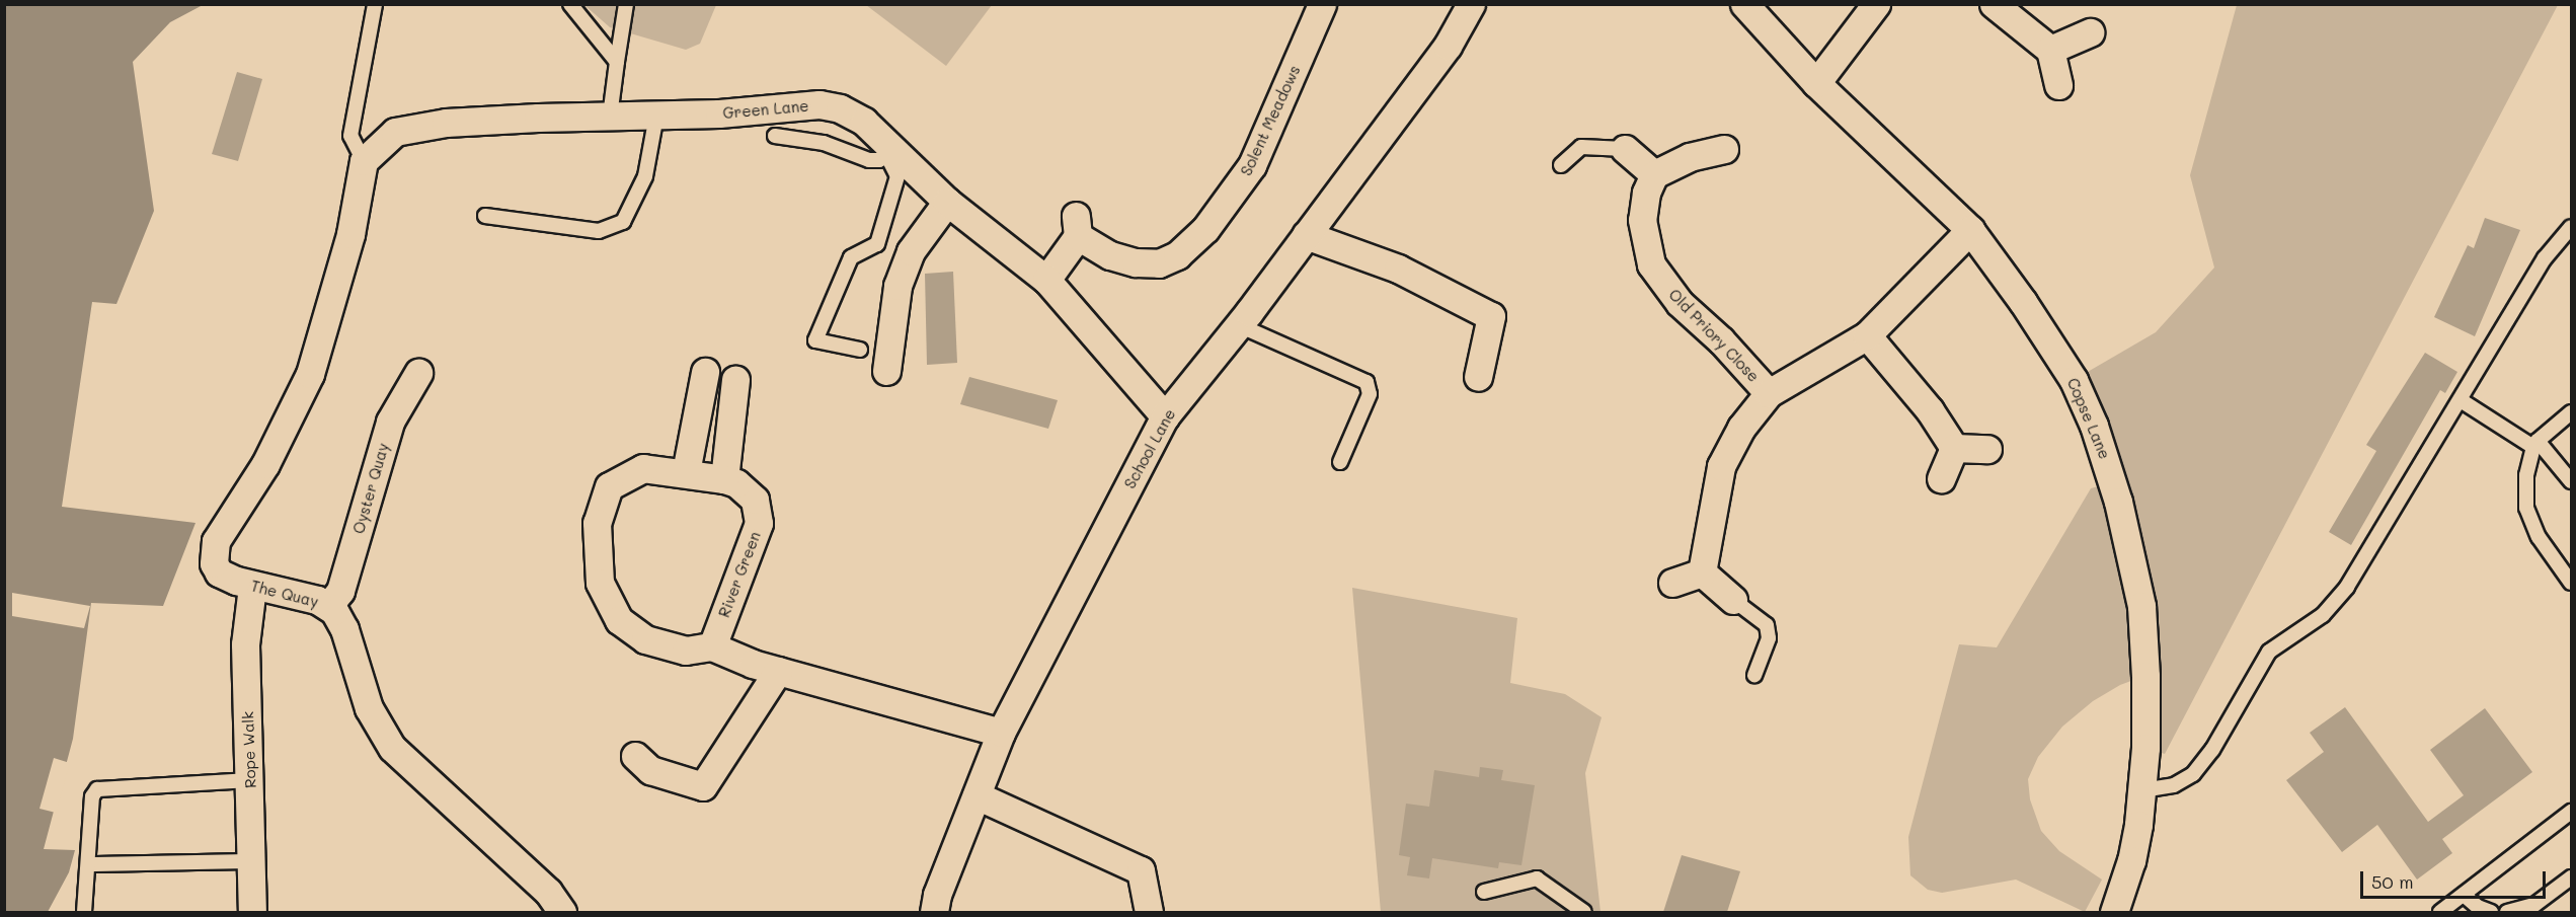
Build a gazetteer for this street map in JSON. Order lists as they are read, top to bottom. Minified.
{"streets":{"street":["Green Lane","Solent Meadows","Old Priory Close","Copse Lane","School Lane","Oyster Quay","River Green","The Quay","Rope Walk"]},"crossings":[["Green Lane","Solent Meadows"],["Green Lane","School Lane"],["Green Lane","The Quay"],["Old Priory Close","Copse Lane"],["School Lane","River Green"],["Oyster Quay","The Quay"],["The Quay","Rope Walk"]],"scale_bar":"50 m"}
